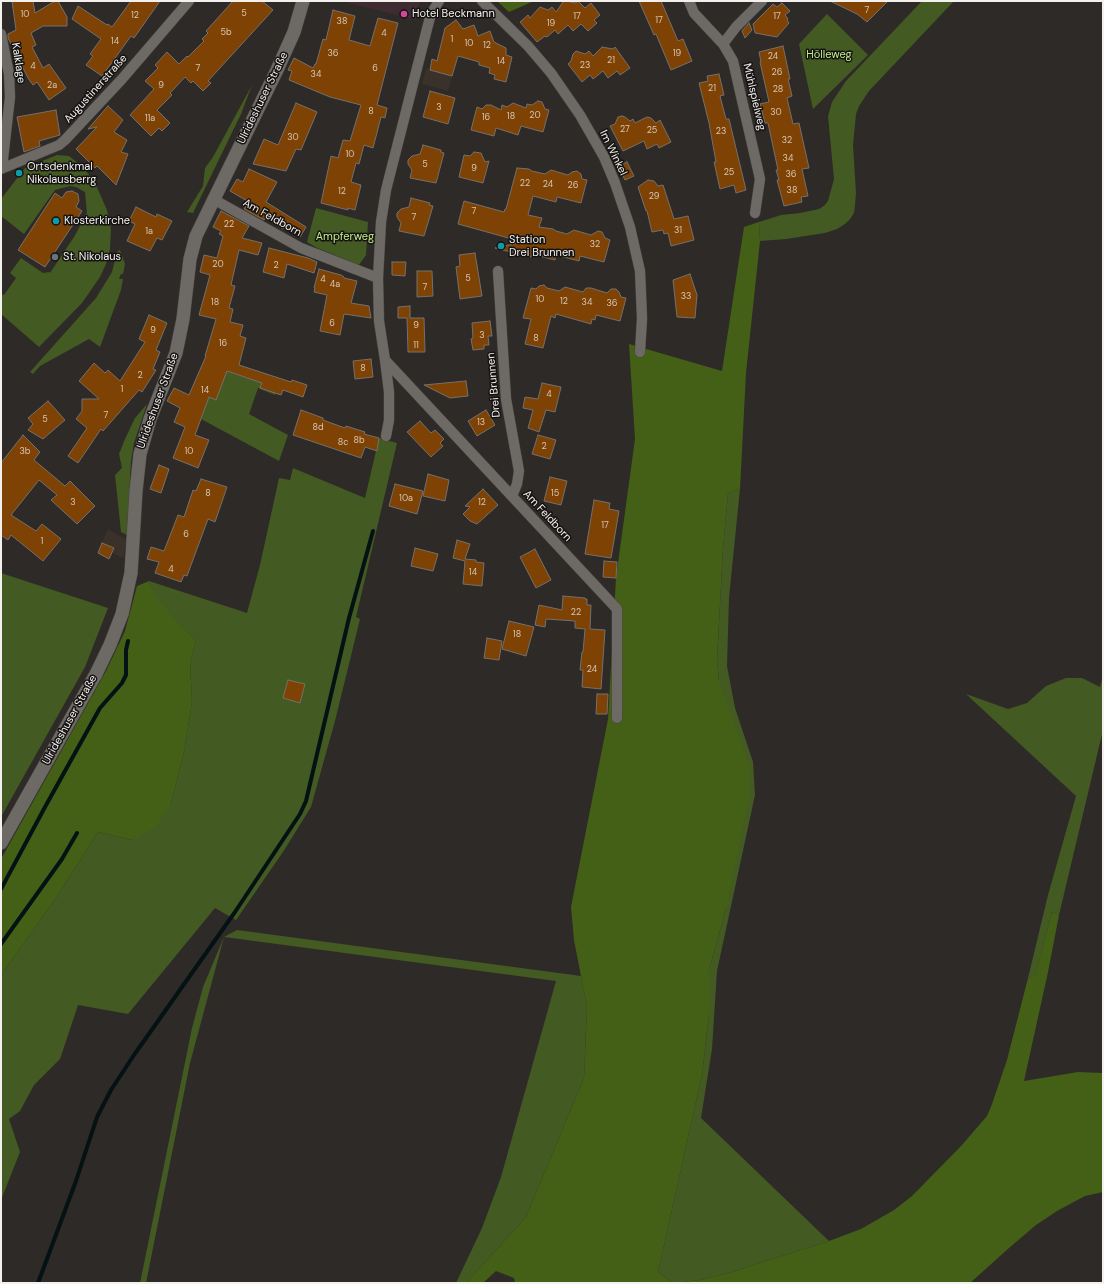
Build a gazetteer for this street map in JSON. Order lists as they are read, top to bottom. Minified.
{"streets":{"street":["Kalklage","Augustinerstraße","Mühlspielweg","Ulrideshuser Straße","Im Winkel","Am Feldborn","Drei Brunnen"]},"crossings":[["Kalklage","Augustinerstraße"],["Ulrideshuser Straße","Am Feldborn"],["Am Feldborn","Drei Brunnen"]],"parks":["Hölleweg","Ampferweg"],"places":["Hotel Beckmann","Ortsdenkmal Nikolausberrg","Klosterkirche","Station Drei Brunnen","St. Nikolaus"],"house_numbers":["7","5","10","12","17","17","17","38","19","5b","4","1","14","10","12","36","19","24","21","14","23","4","7","6","26","34","2a","9","21","28","3","8","30","20","18","16","11a","27","25","23","30","32","10","34","5","9","25","36","22","24","26","38","12","29","7","7","22","31","1a","32","20","2","5","4","4a","7","33","10","12","18","34","36","6","9","9","3","8","16","11","8","2","1","14","4","7","5","13","8d","8b","8c","2","3b","10","8","15","10a","3","12","17","6","1","4","14","22","18","24"]}
